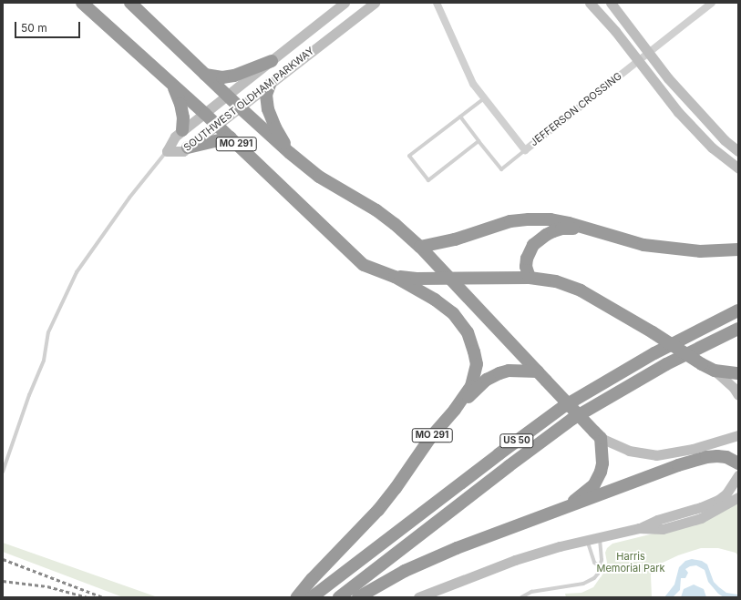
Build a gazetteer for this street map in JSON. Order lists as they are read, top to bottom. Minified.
{"streets":{"highway":["MO 291","US 50"],"street":["SOUTHWEST OLDHAM PARKWAY","JEFFERSON CROSSING"]},"crossings":[["SOUTHWEST OLDHAM PARKWAY","MO 291"]],"parks":["Harris Memorial Park"],"scale_bar":"50 m"}
